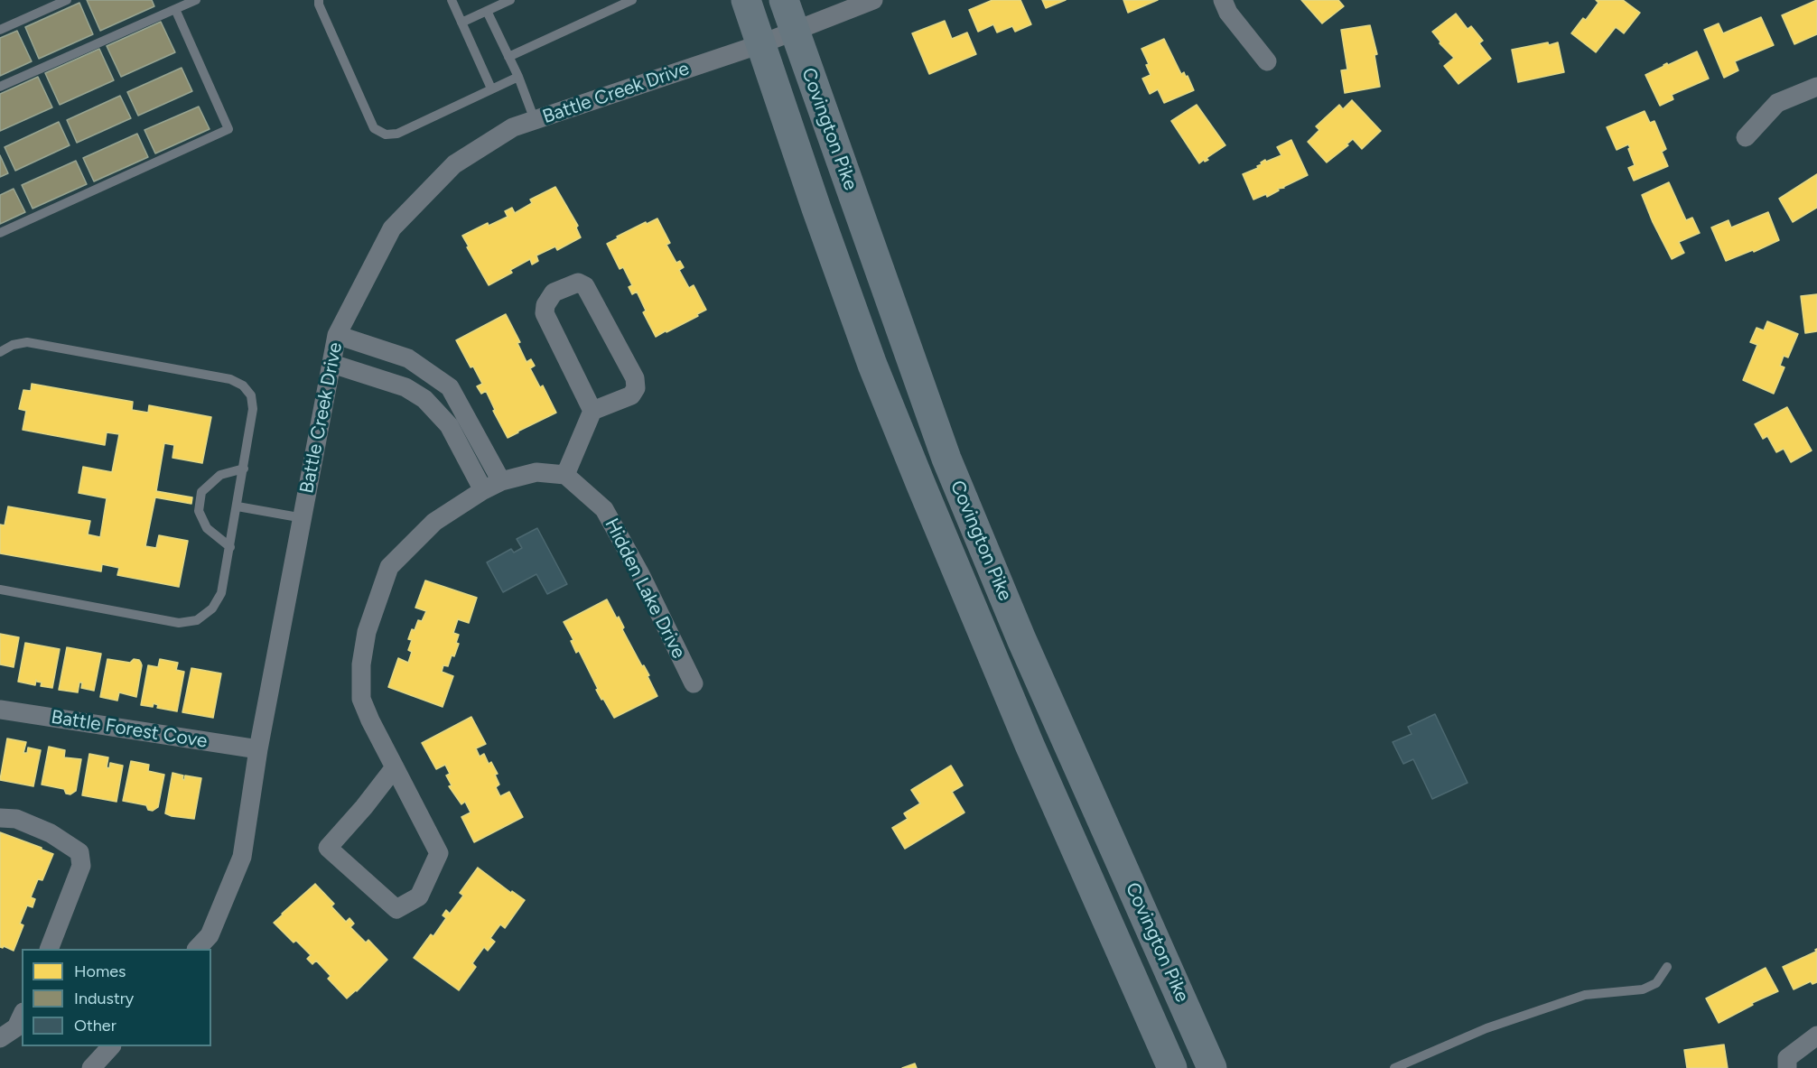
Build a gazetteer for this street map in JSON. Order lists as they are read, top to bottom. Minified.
{"streets":{"main road":["Covington Pike"],"street":["Battle Creek Drive","Hidden Lake Drive","Battle Forest Cove"]},"crossings":[["Battle Creek Drive","Covington Pike"],["Battle Creek Drive","Battle Forest Cove"]],"legend":["Homes","Industry","Other"]}
